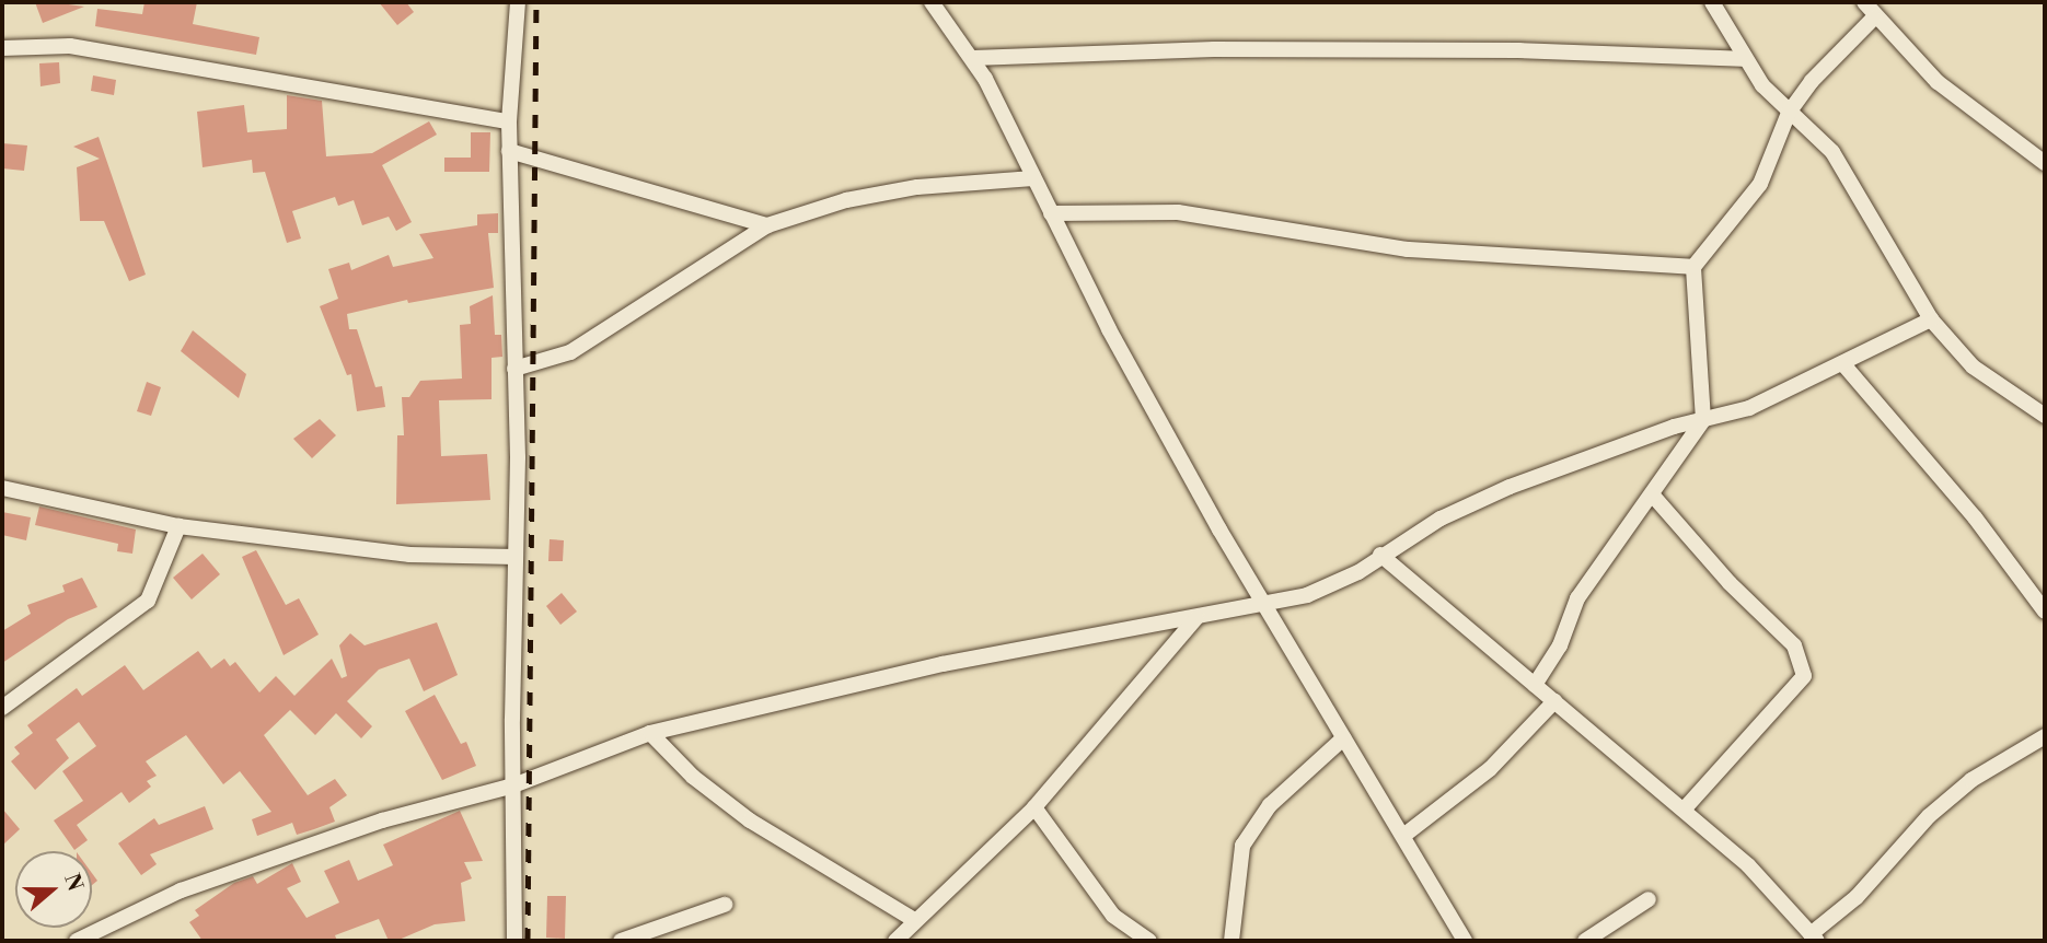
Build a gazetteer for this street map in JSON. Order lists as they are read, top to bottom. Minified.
{"north":"right"}
